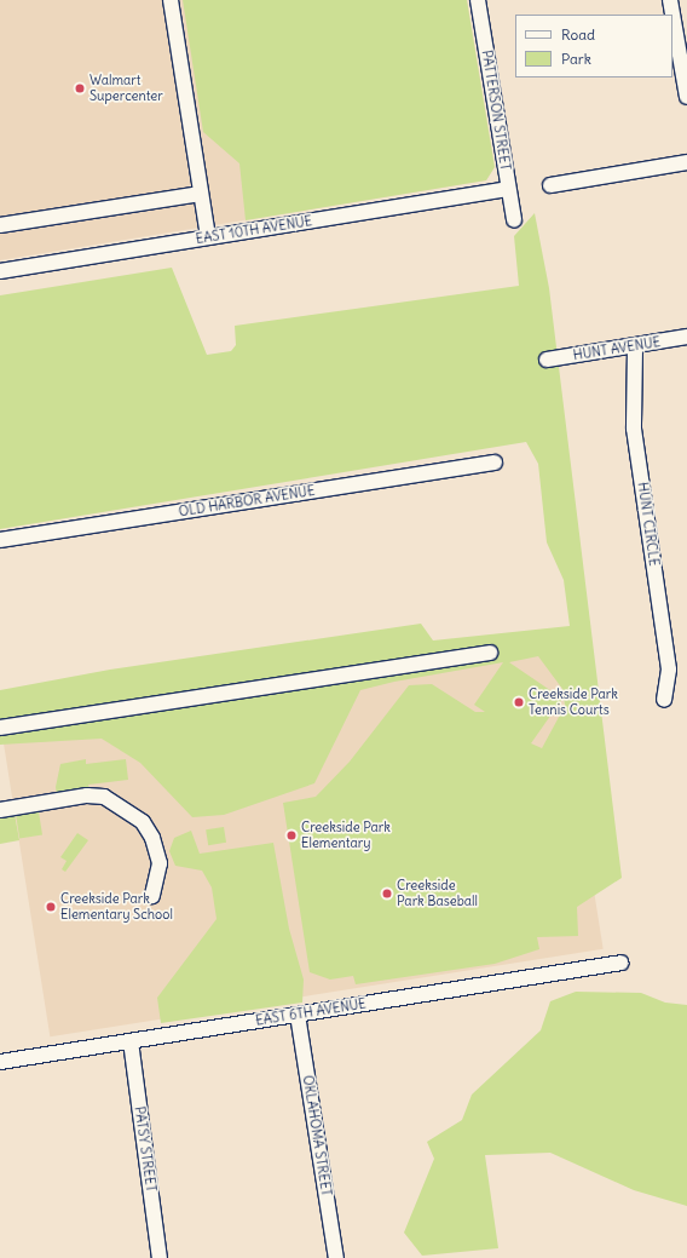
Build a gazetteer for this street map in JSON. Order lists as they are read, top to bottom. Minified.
{"streets":{"street":["PATTERSON STREET","EAST 10TH AVENUE","HUNT AVENUE","OLD HARBOR AVENUE","HUNT CIRCLE","EAST 6TH AVENUE","OKLAHOMA STREET","PATSY STREET"]},"crossings":[["PATTERSON STREET","EAST 10TH AVENUE"],["HUNT AVENUE","HUNT CIRCLE"],["EAST 6TH AVENUE","OKLAHOMA STREET"],["EAST 6TH AVENUE","PATSY STREET"]],"places":["Walmart Supercenter","Creekside Park Tennis Courts","Creekside Park Elementary","Creekside Park Baseball","Creekside Park Elementary School"],"legend":["Road","Park"]}
